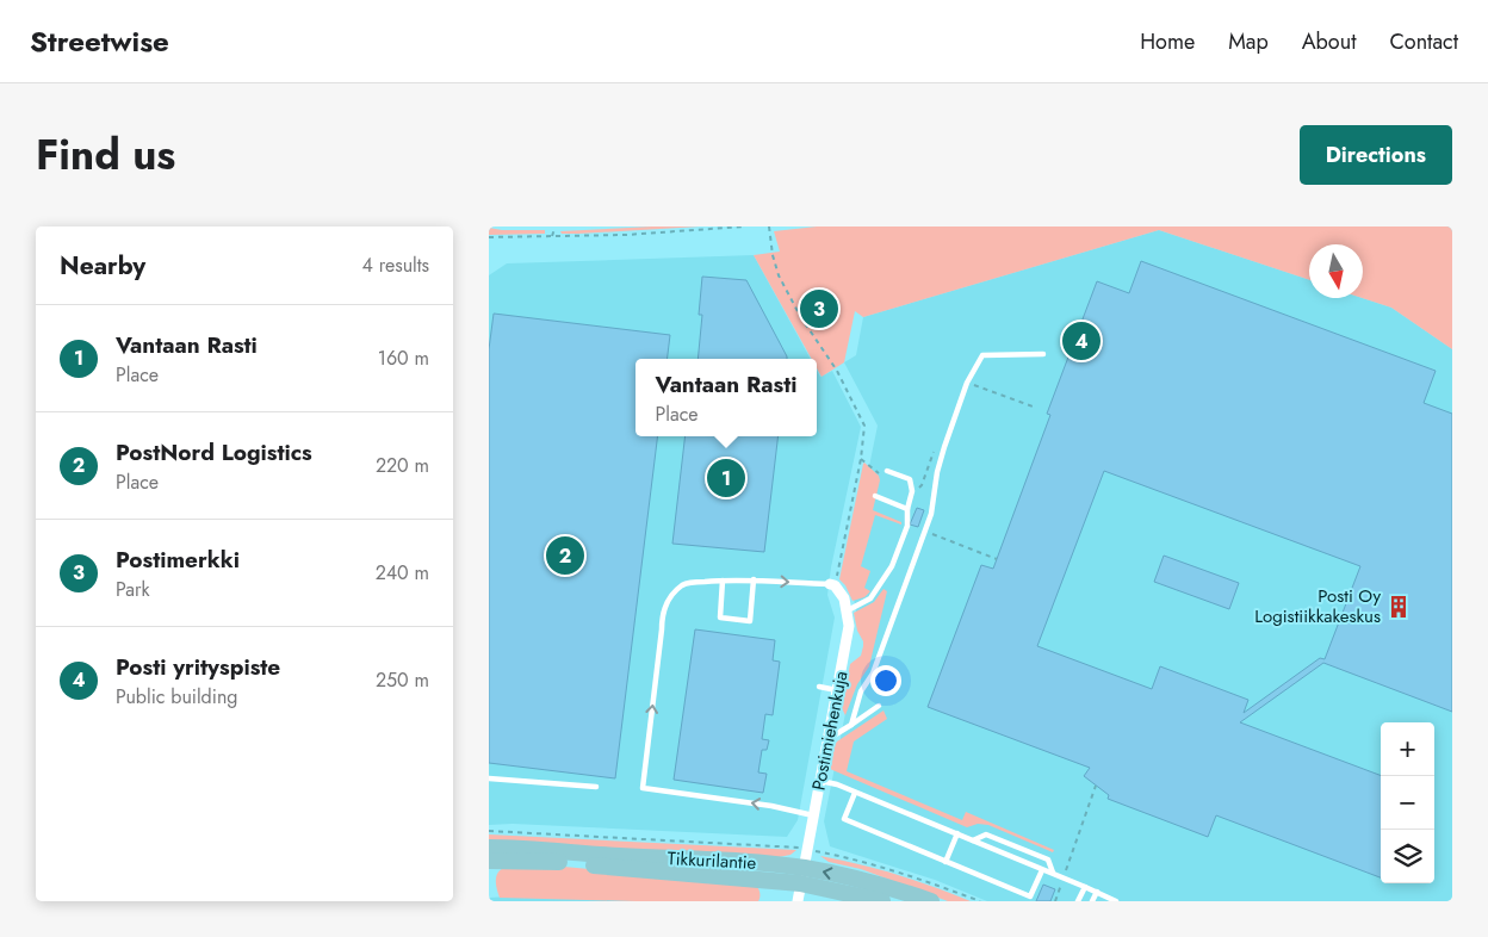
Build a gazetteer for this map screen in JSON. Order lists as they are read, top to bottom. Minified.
{"streets":{"main road":["Tikkurilantie"],"street":["Postimiehenkuja"]},"crossings":[["Postimiehenkuja","Tikkurilantie"]],"places":{"building":["Posti Oy Logistiikkakeskus"]},"north":"bottom","page":{"header":"Streetwise","nav":["Home","Map","About","Contact"],"title":"Find us","buttons":"Directions","heading":["Nearby","4 results"],"pins":["3","4","1","2"],"list":[{"mark":"1","name":"Vantaan Rasti","note":"Place","value":"160 m"},{"mark":"2","name":"PostNord Logistics","note":"Place","value":"220 m"},{"mark":"3","name":"Postimerkki","note":"Park","value":"240 m"},{"mark":"4","name":"Posti yrityspiste","note":"Public building","value":"250 m"}],"popup":["Vantaan Rasti","Place"],"map_buttons":["+","−"]}}
